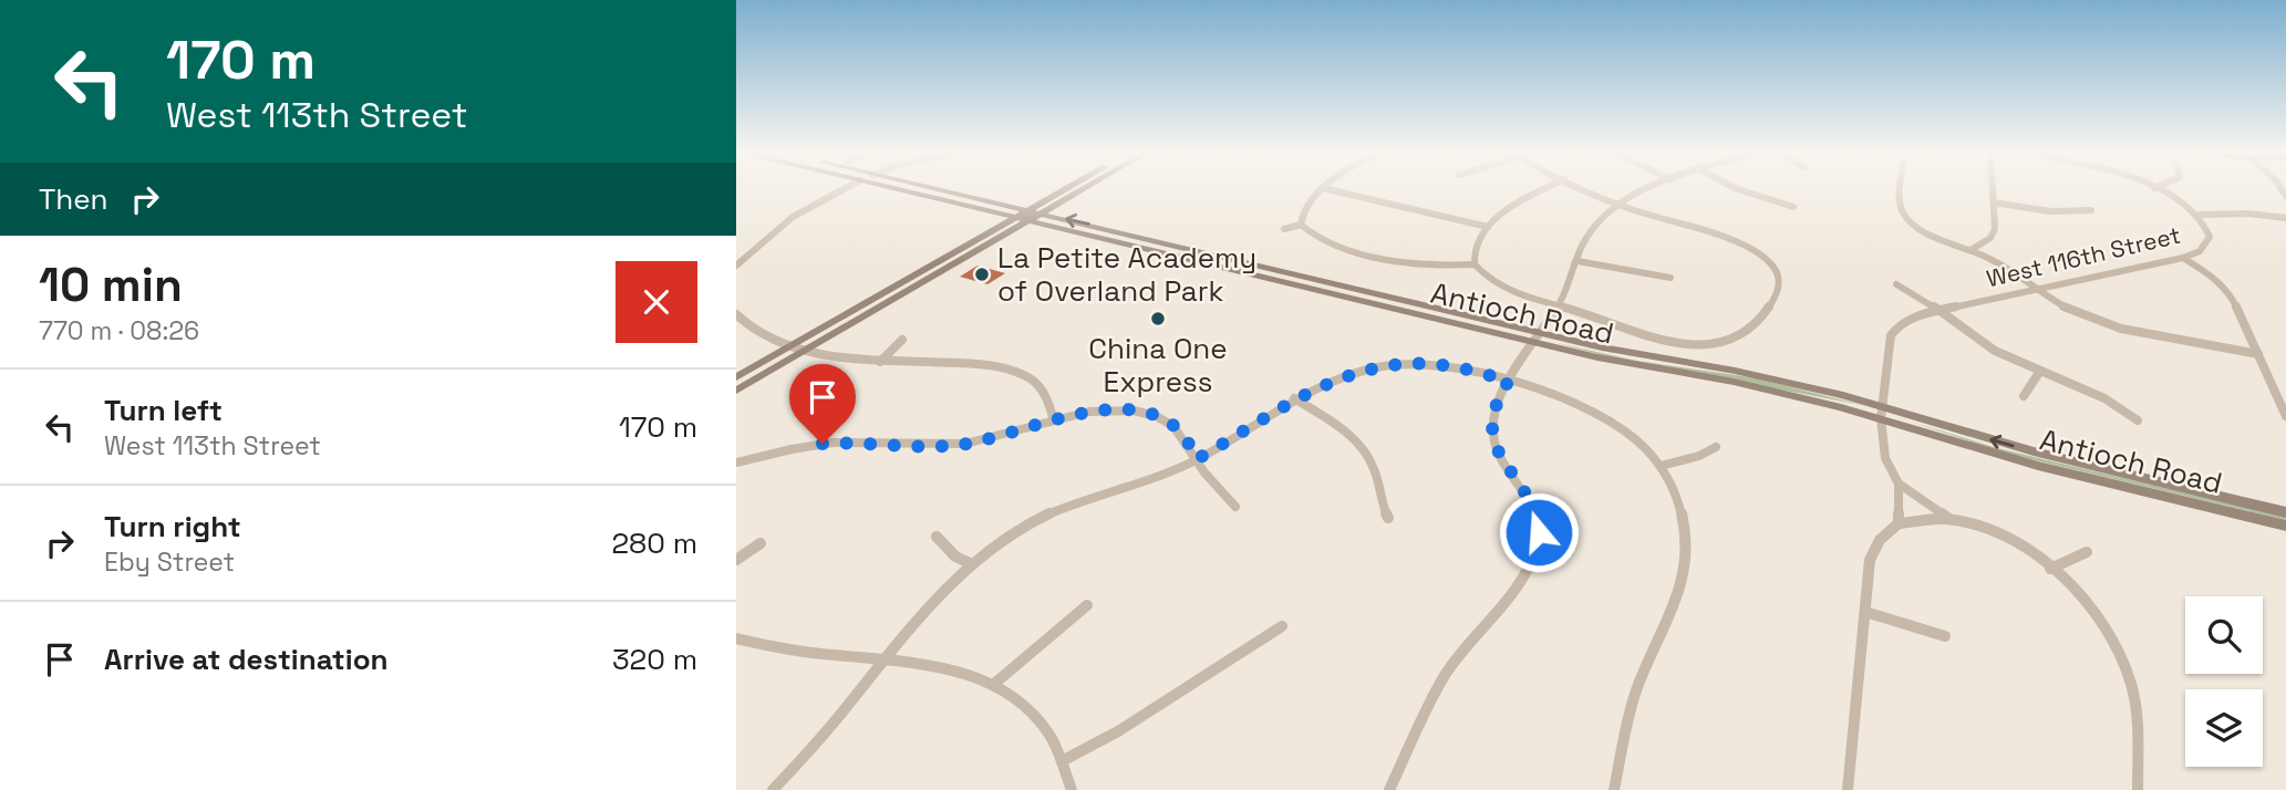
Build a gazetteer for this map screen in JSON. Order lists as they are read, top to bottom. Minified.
{"streets":{"main road":["Antioch Road"],"street":["West 116th Street"]},"crossings":[["West 116th Street","Antioch Road"]],"places":["La Petite Academy of Overland Park","China One Express"],"page":{"turn":["170 m","West 113th Street"],"then":"Then","heading":["10 min","770 m · 08:26"],"list":[{"name":"Turn left","note":"West 113th Street","value":"170 m"},{"name":"Turn right","note":"Eby Street","value":"280 m"},{"name":"Arrive at destination","value":"320 m"}]}}
